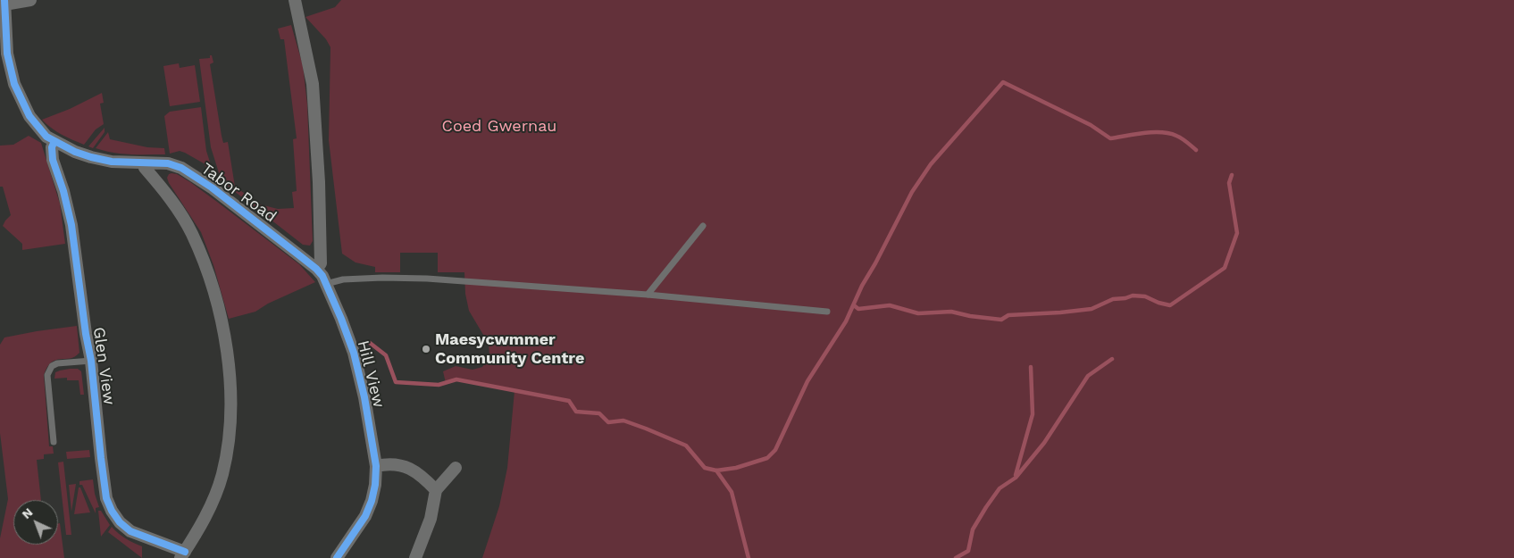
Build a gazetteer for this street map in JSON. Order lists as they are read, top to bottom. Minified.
{"streets":{"street":["Tabor Road","Glen View","Hill View"]},"crossings":[["Tabor Road","Glen View"],["Tabor Road","Hill View"]],"parks":["Coed Gwernau"],"places":["Maesycwmmer Community Centre"],"north":"top left"}
